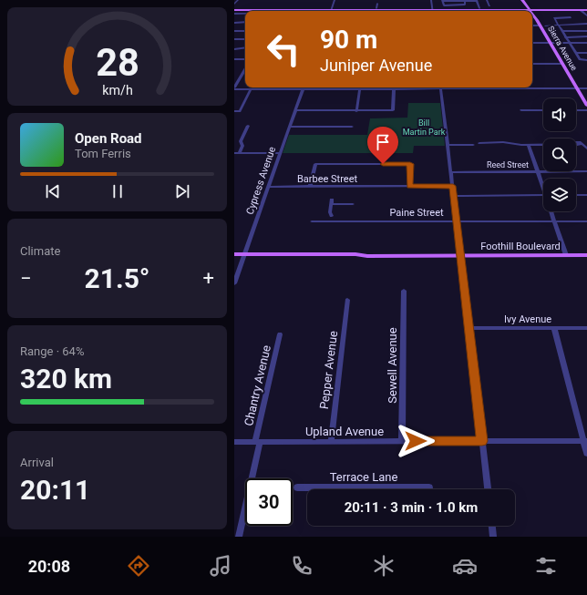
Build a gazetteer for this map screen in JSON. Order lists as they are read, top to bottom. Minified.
{"streets":{"main road":["Sierra Avenue","Foothill Boulevard"],"street":["Reed Street","Barbee Street","Cypress Avenue","Paine Street","Ivy Avenue","Sewell Avenue","Pepper Avenue","Chantry Avenue","Upland Avenue","Terrace Lane"]},"crossings":[["Barbee Street","Cypress Avenue"],["Cypress Avenue","Foothill Boulevard"],["Sewell Avenue","Upland Avenue"],["Pepper Avenue","Upland Avenue"],["Chantry Avenue","Upland Avenue"]],"parks":["Bill Martin Park"],"page":{"turn":["90 m","Juniper Avenue"],"song":["Open Road","Tom Ferris"],"tile":["Climate",["Range · 64%","320 km"],["Arrival","20:11"]],"heat":["−","21.5°","+"],"limit":"30","trip":"20:11 · 3 min · 1.0 km","tabs":"20:08","gauge":["28","km/h"]}}
